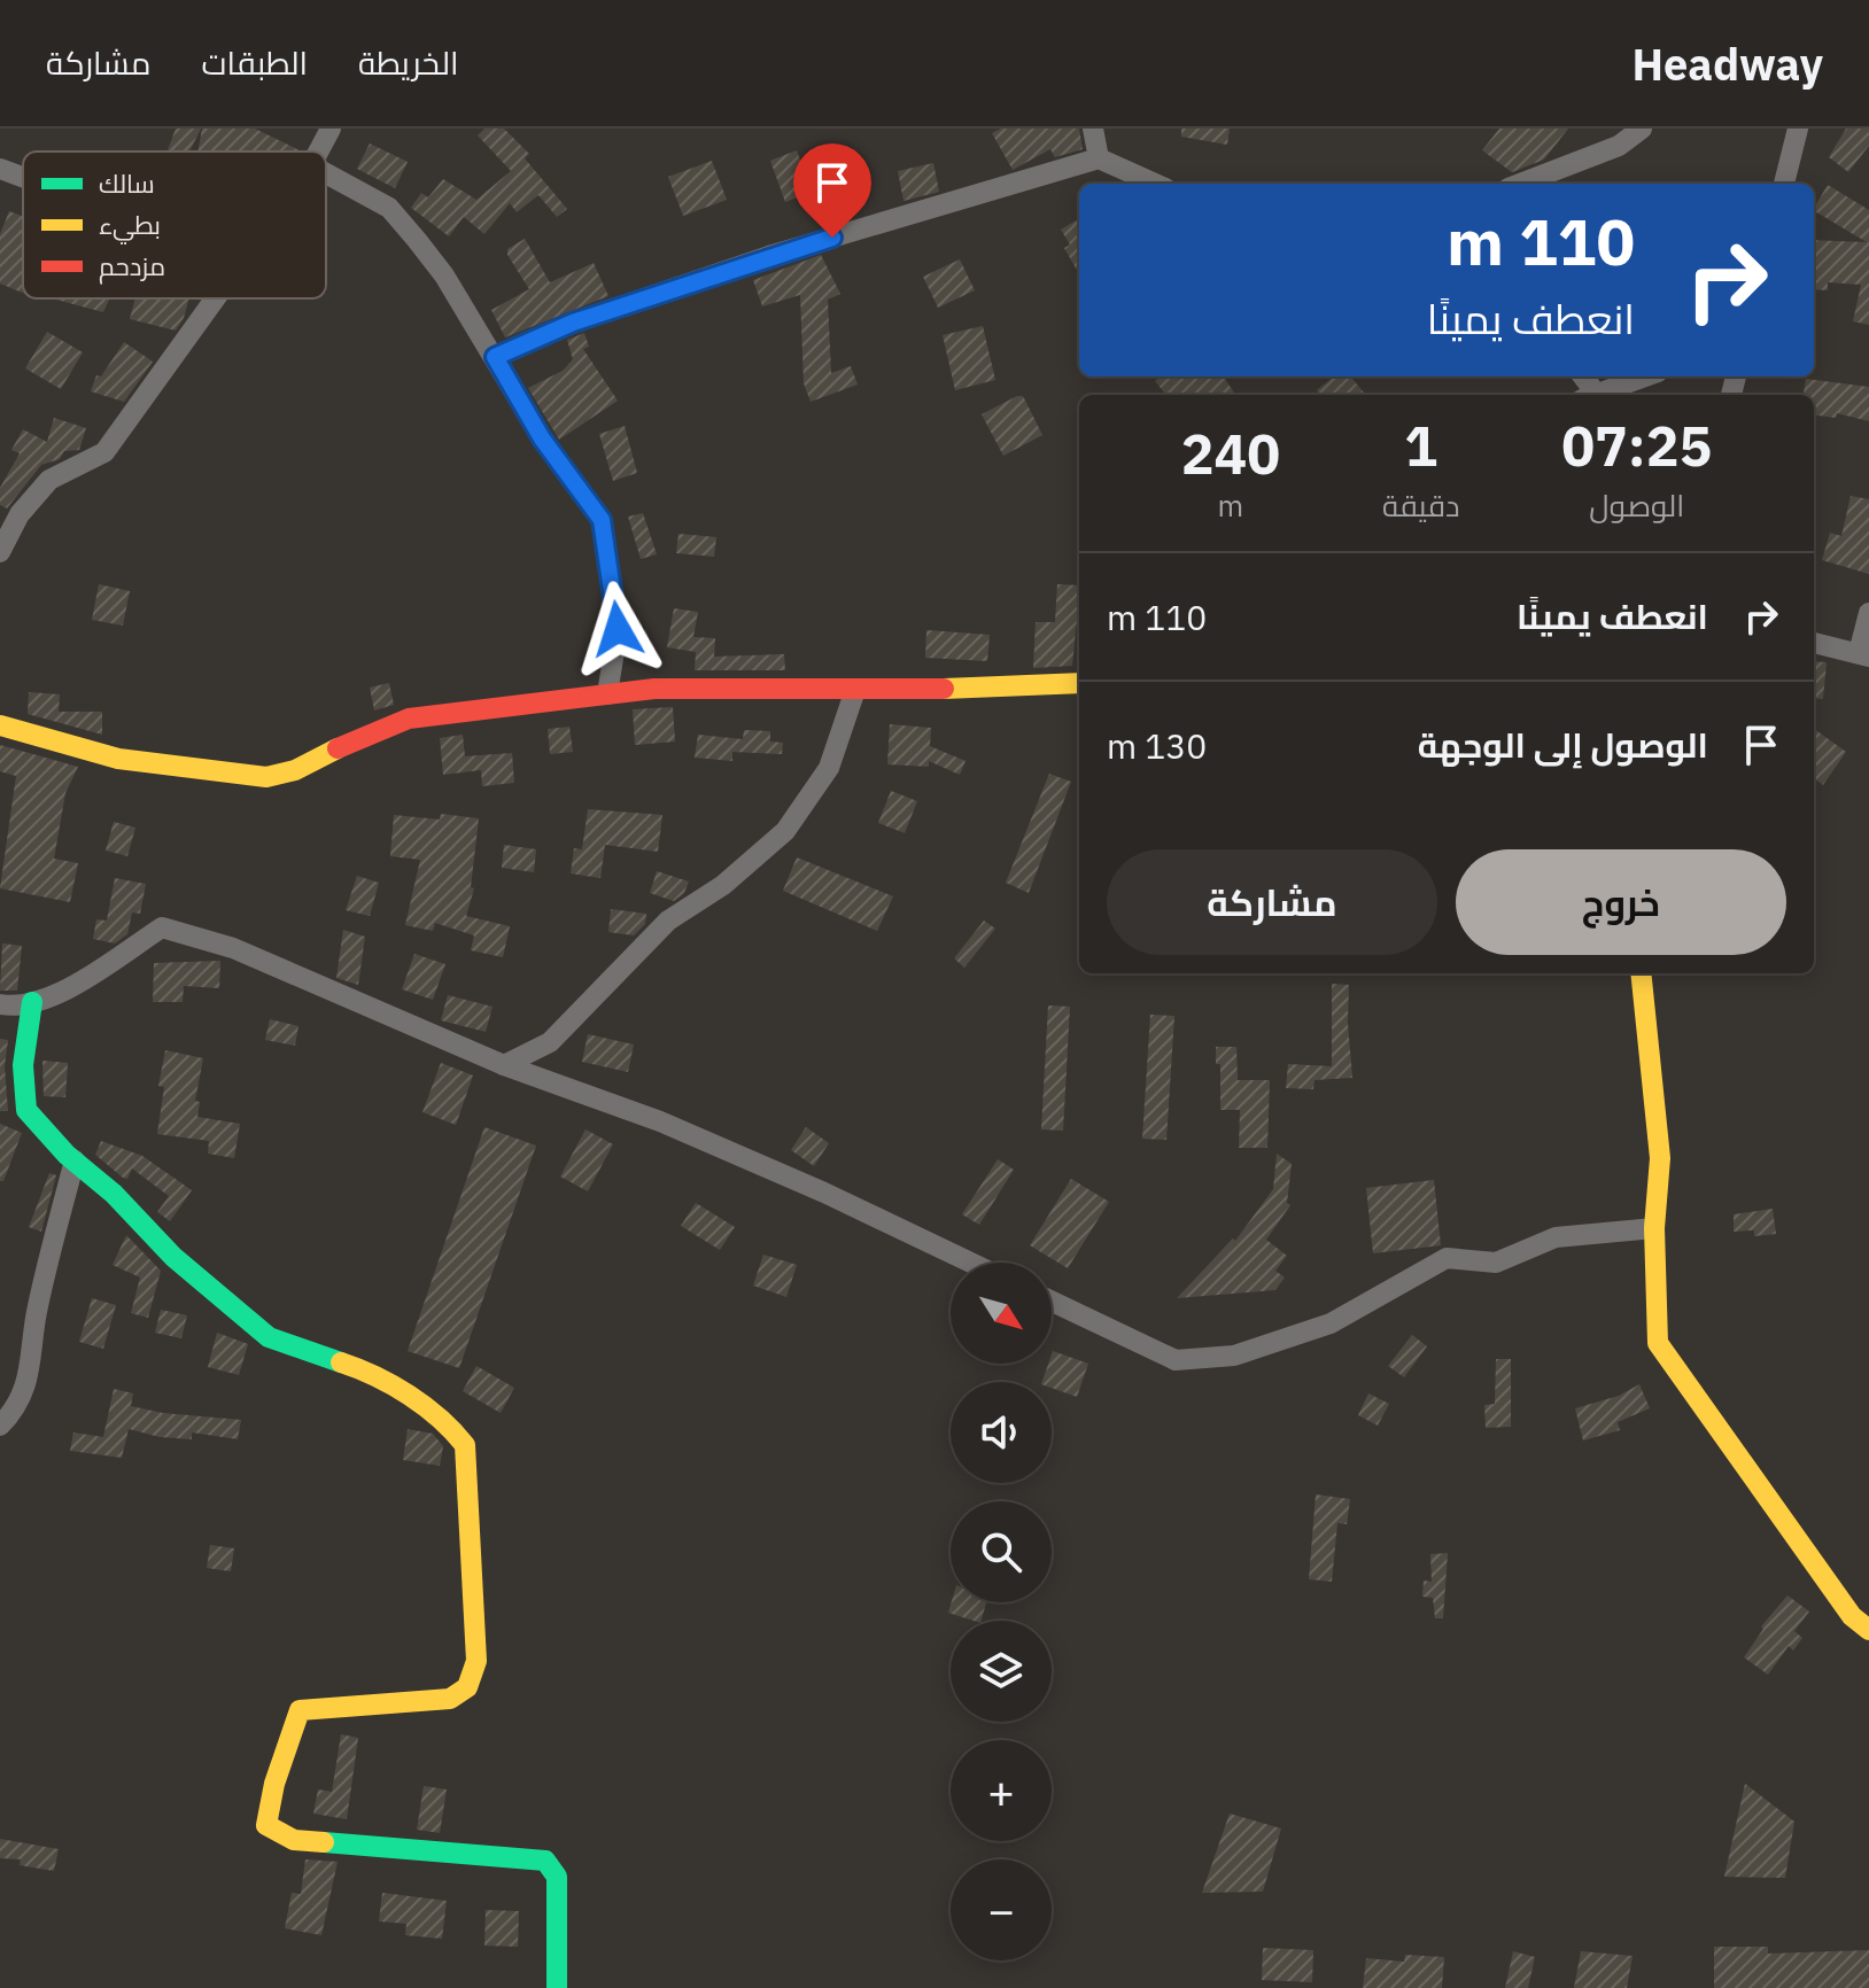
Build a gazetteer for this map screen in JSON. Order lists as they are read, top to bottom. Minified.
{"legend":["سالك","بطيء","مزدحم"],"north":"bottom right","page":{"header":"Headway","nav":["الخريطة","الطبقات","مشاركة"],"turn":["110 m","انعطف يمينًا"],"eta":["07:25","الوصول","1","دقيقة","240","m"],"list":[{"name":"انعطف يمينًا","value":"110 m"},{"name":"الوصول إلى الوجهة","value":"130 m"}],"buttons":["خروج","مشاركة"],"map_buttons":["+","−"]}}
